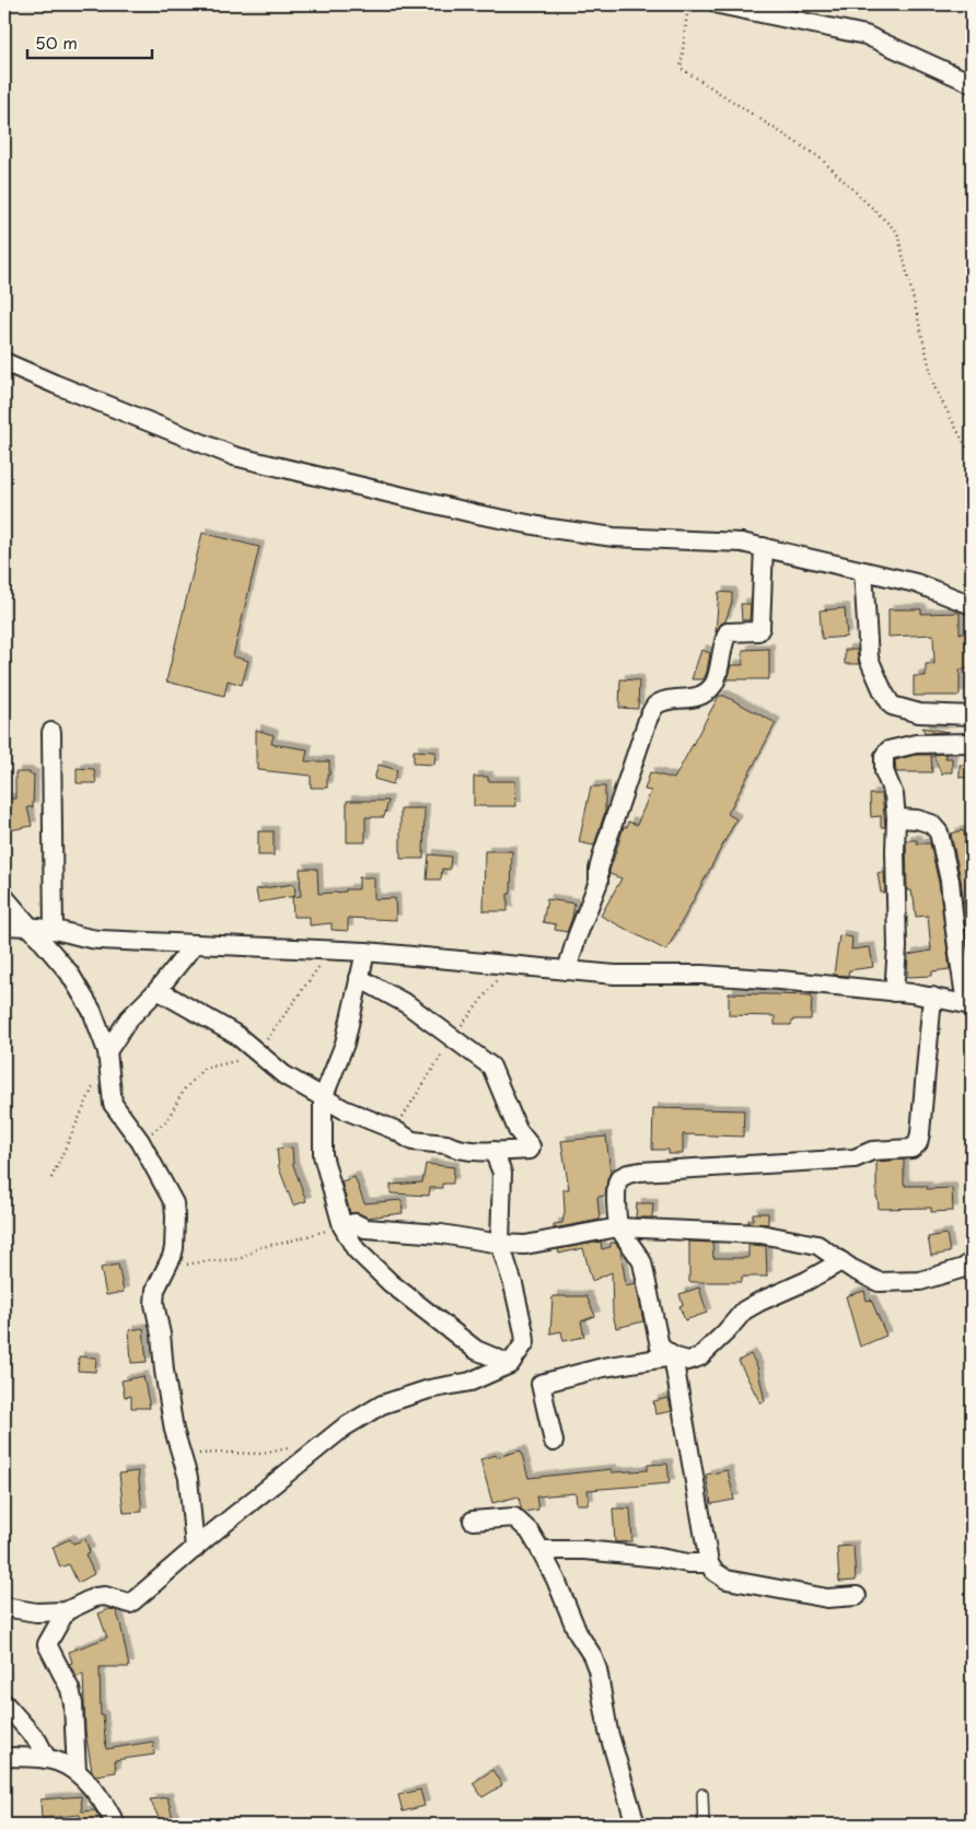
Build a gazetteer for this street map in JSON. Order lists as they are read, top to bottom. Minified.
{"scale_bar":"50 m"}
